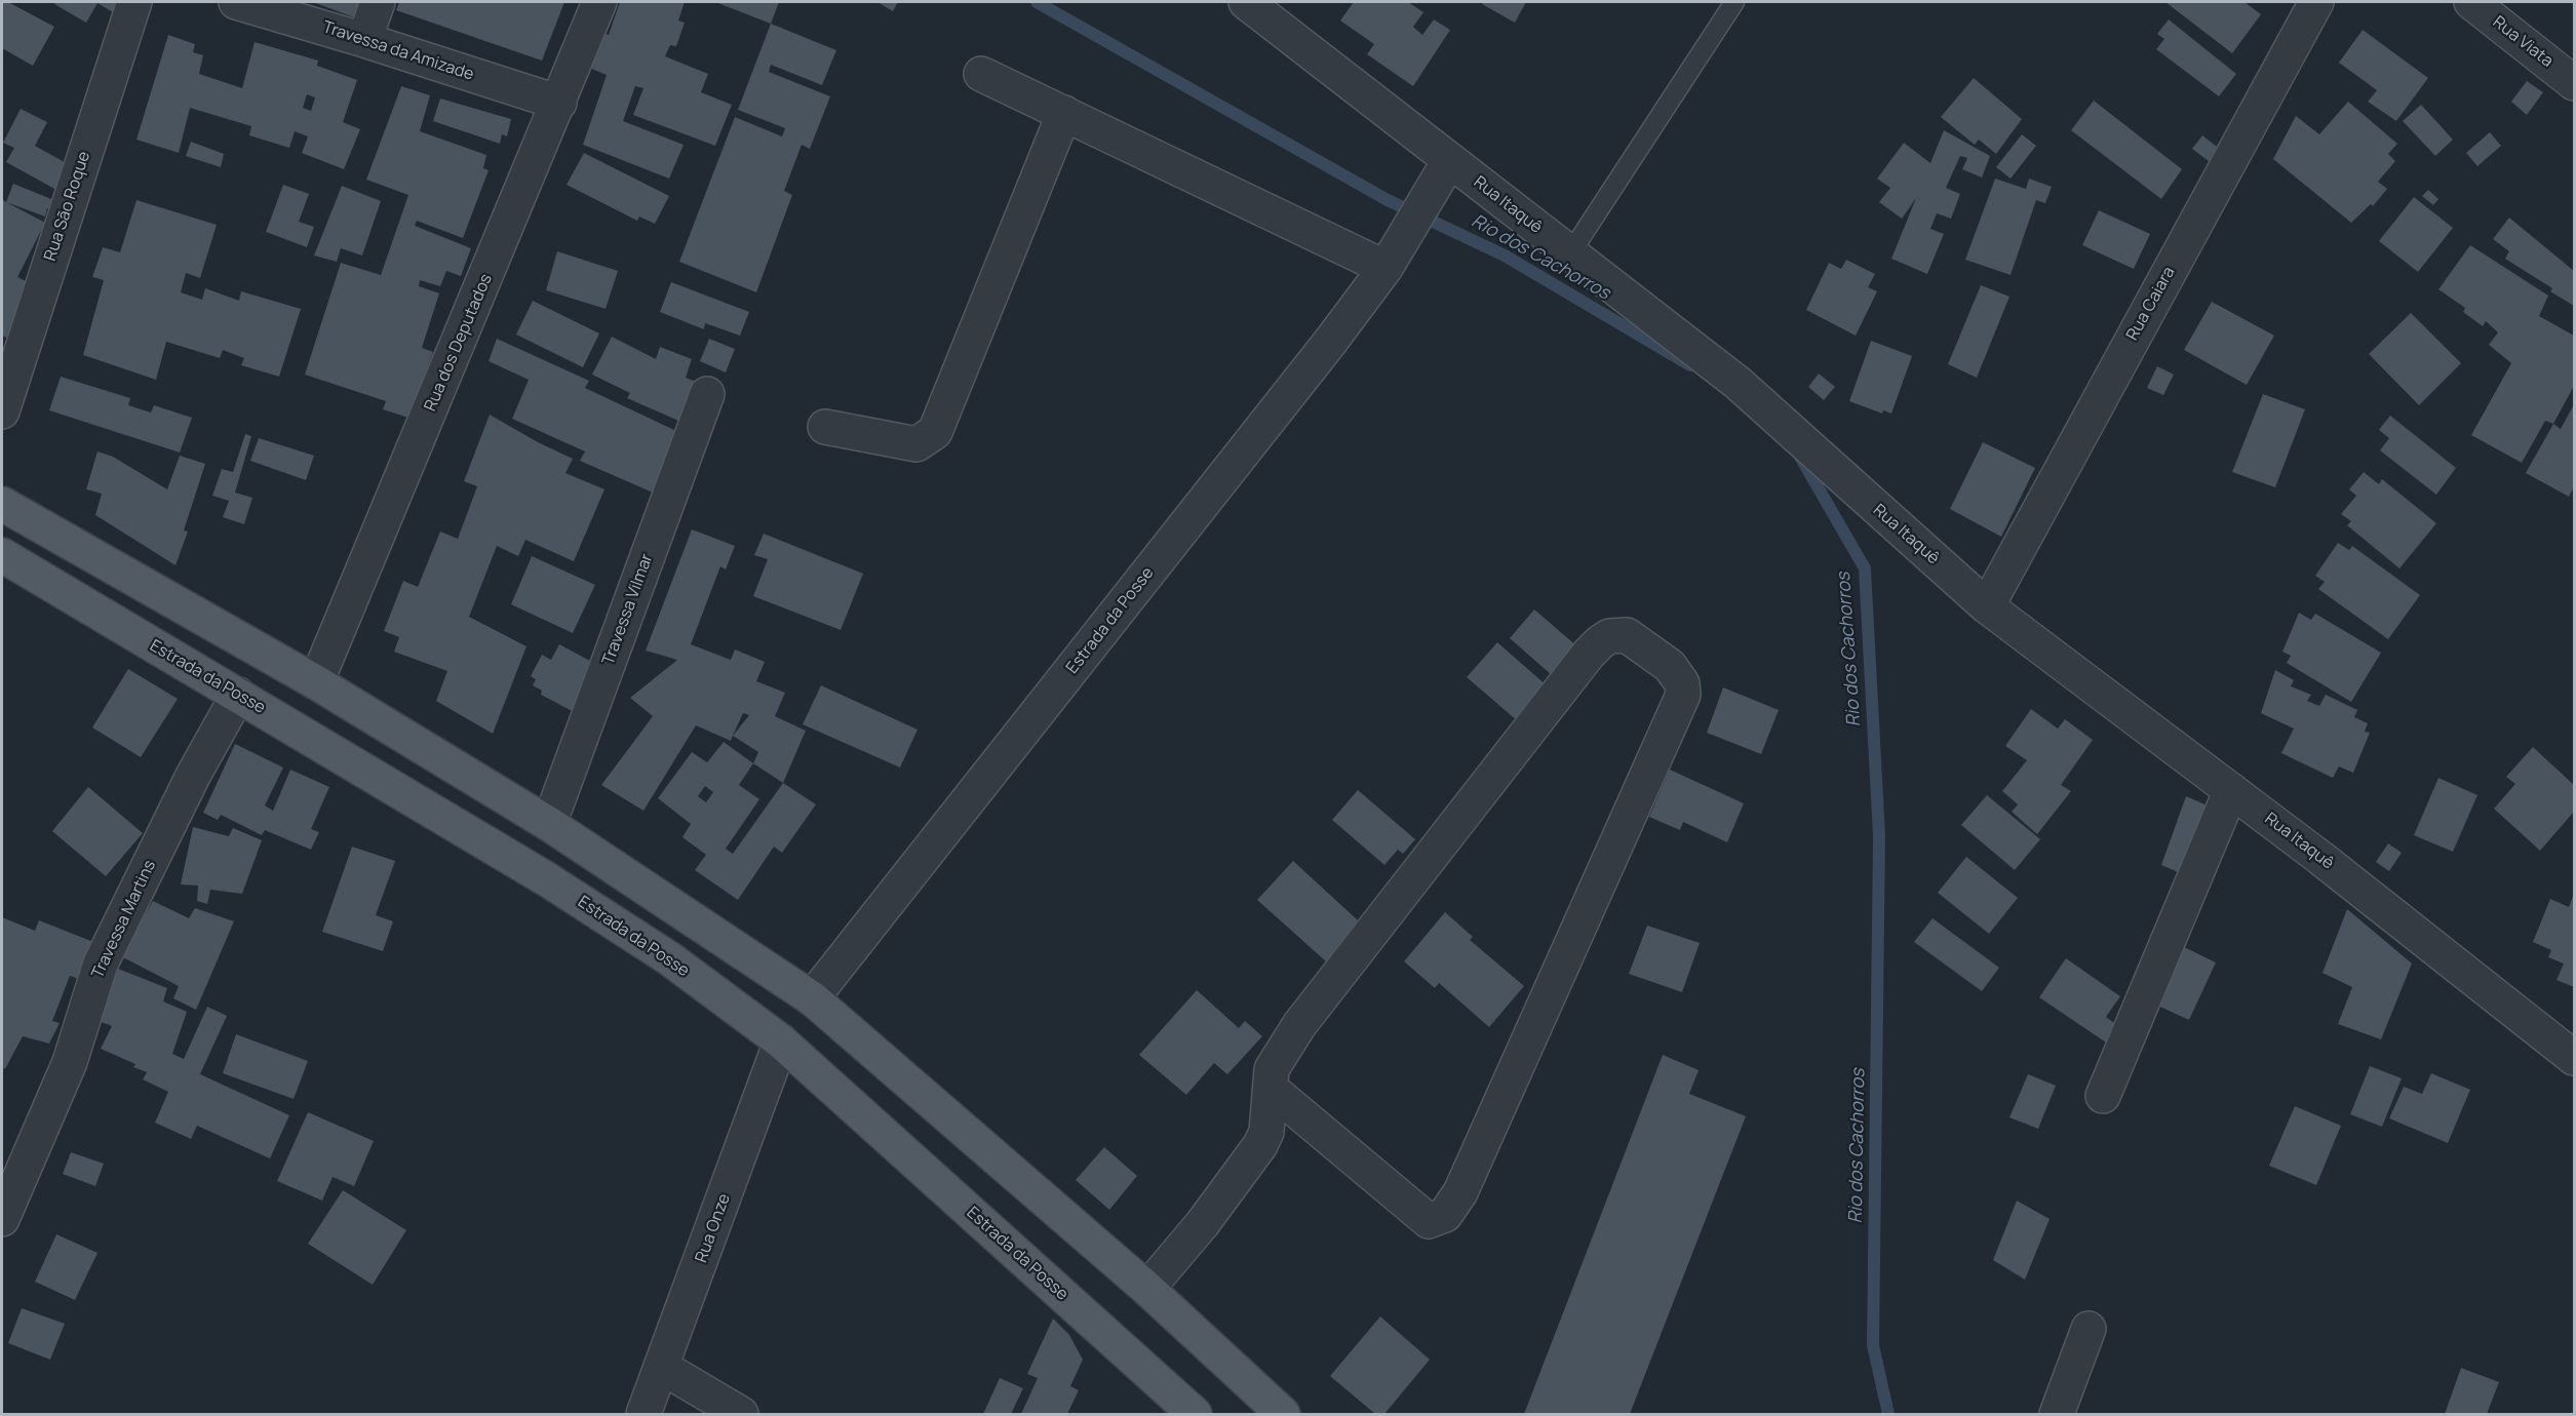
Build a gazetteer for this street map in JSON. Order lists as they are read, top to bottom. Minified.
{"streets":{"main road":["Estrada da Posse"],"street":["Rua Viata","Travessa da Amizade","Rua Itaquê","Rua São Roque","Rua Caiara","Rua dos Deputados","Travessa Vilmar","Travessa Martins","Rua Onze"]},"crossings":[["Travessa da Amizade","Rua dos Deputados"],["Rua Itaquê","Rua Caiara"],["Rua Itaquê","Estrada da Posse"],["Estrada da Posse","Travessa Martins"],["Estrada da Posse","Rua Onze"]],"water":["Rio dos Cachorros"]}
